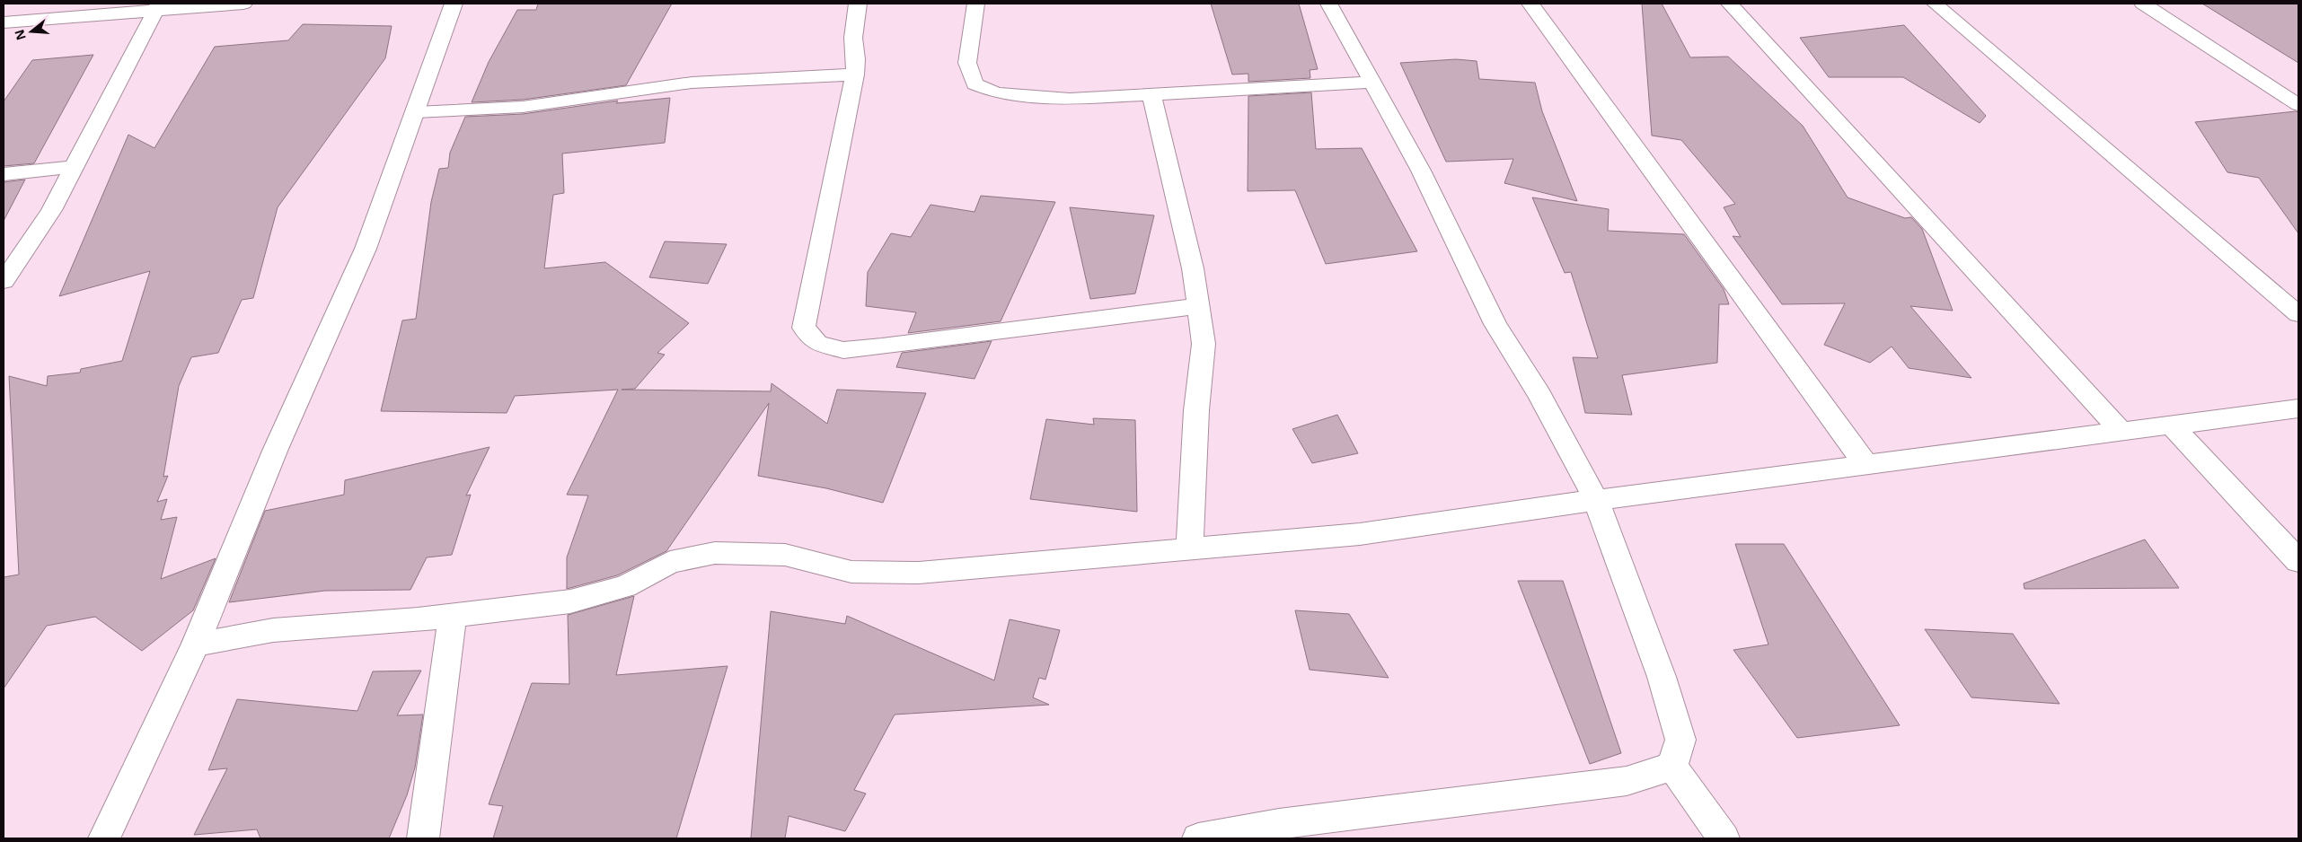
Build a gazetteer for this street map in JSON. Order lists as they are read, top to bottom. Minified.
{"north":"left"}
